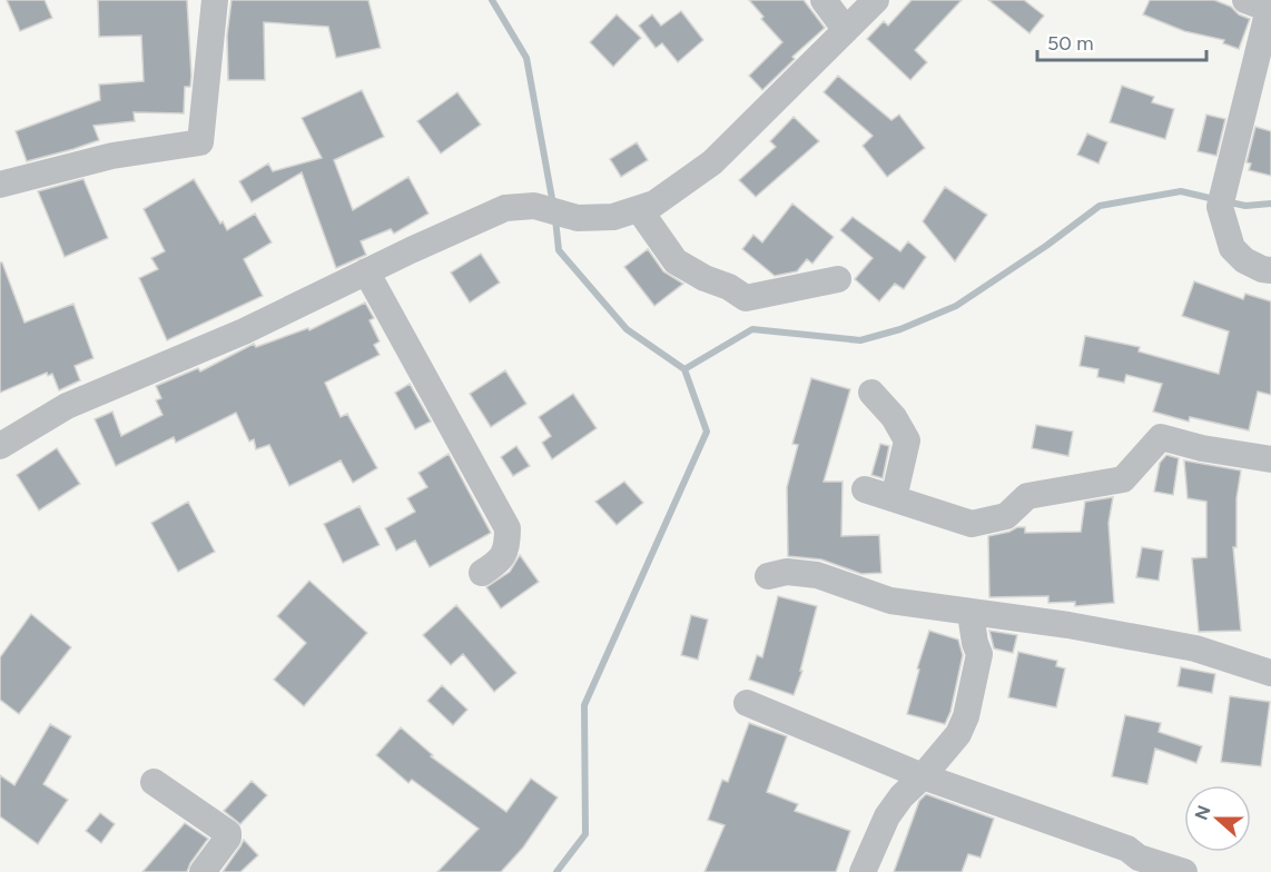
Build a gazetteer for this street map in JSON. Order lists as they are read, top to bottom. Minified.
{"scale_bar":"50 m","north":"left"}
